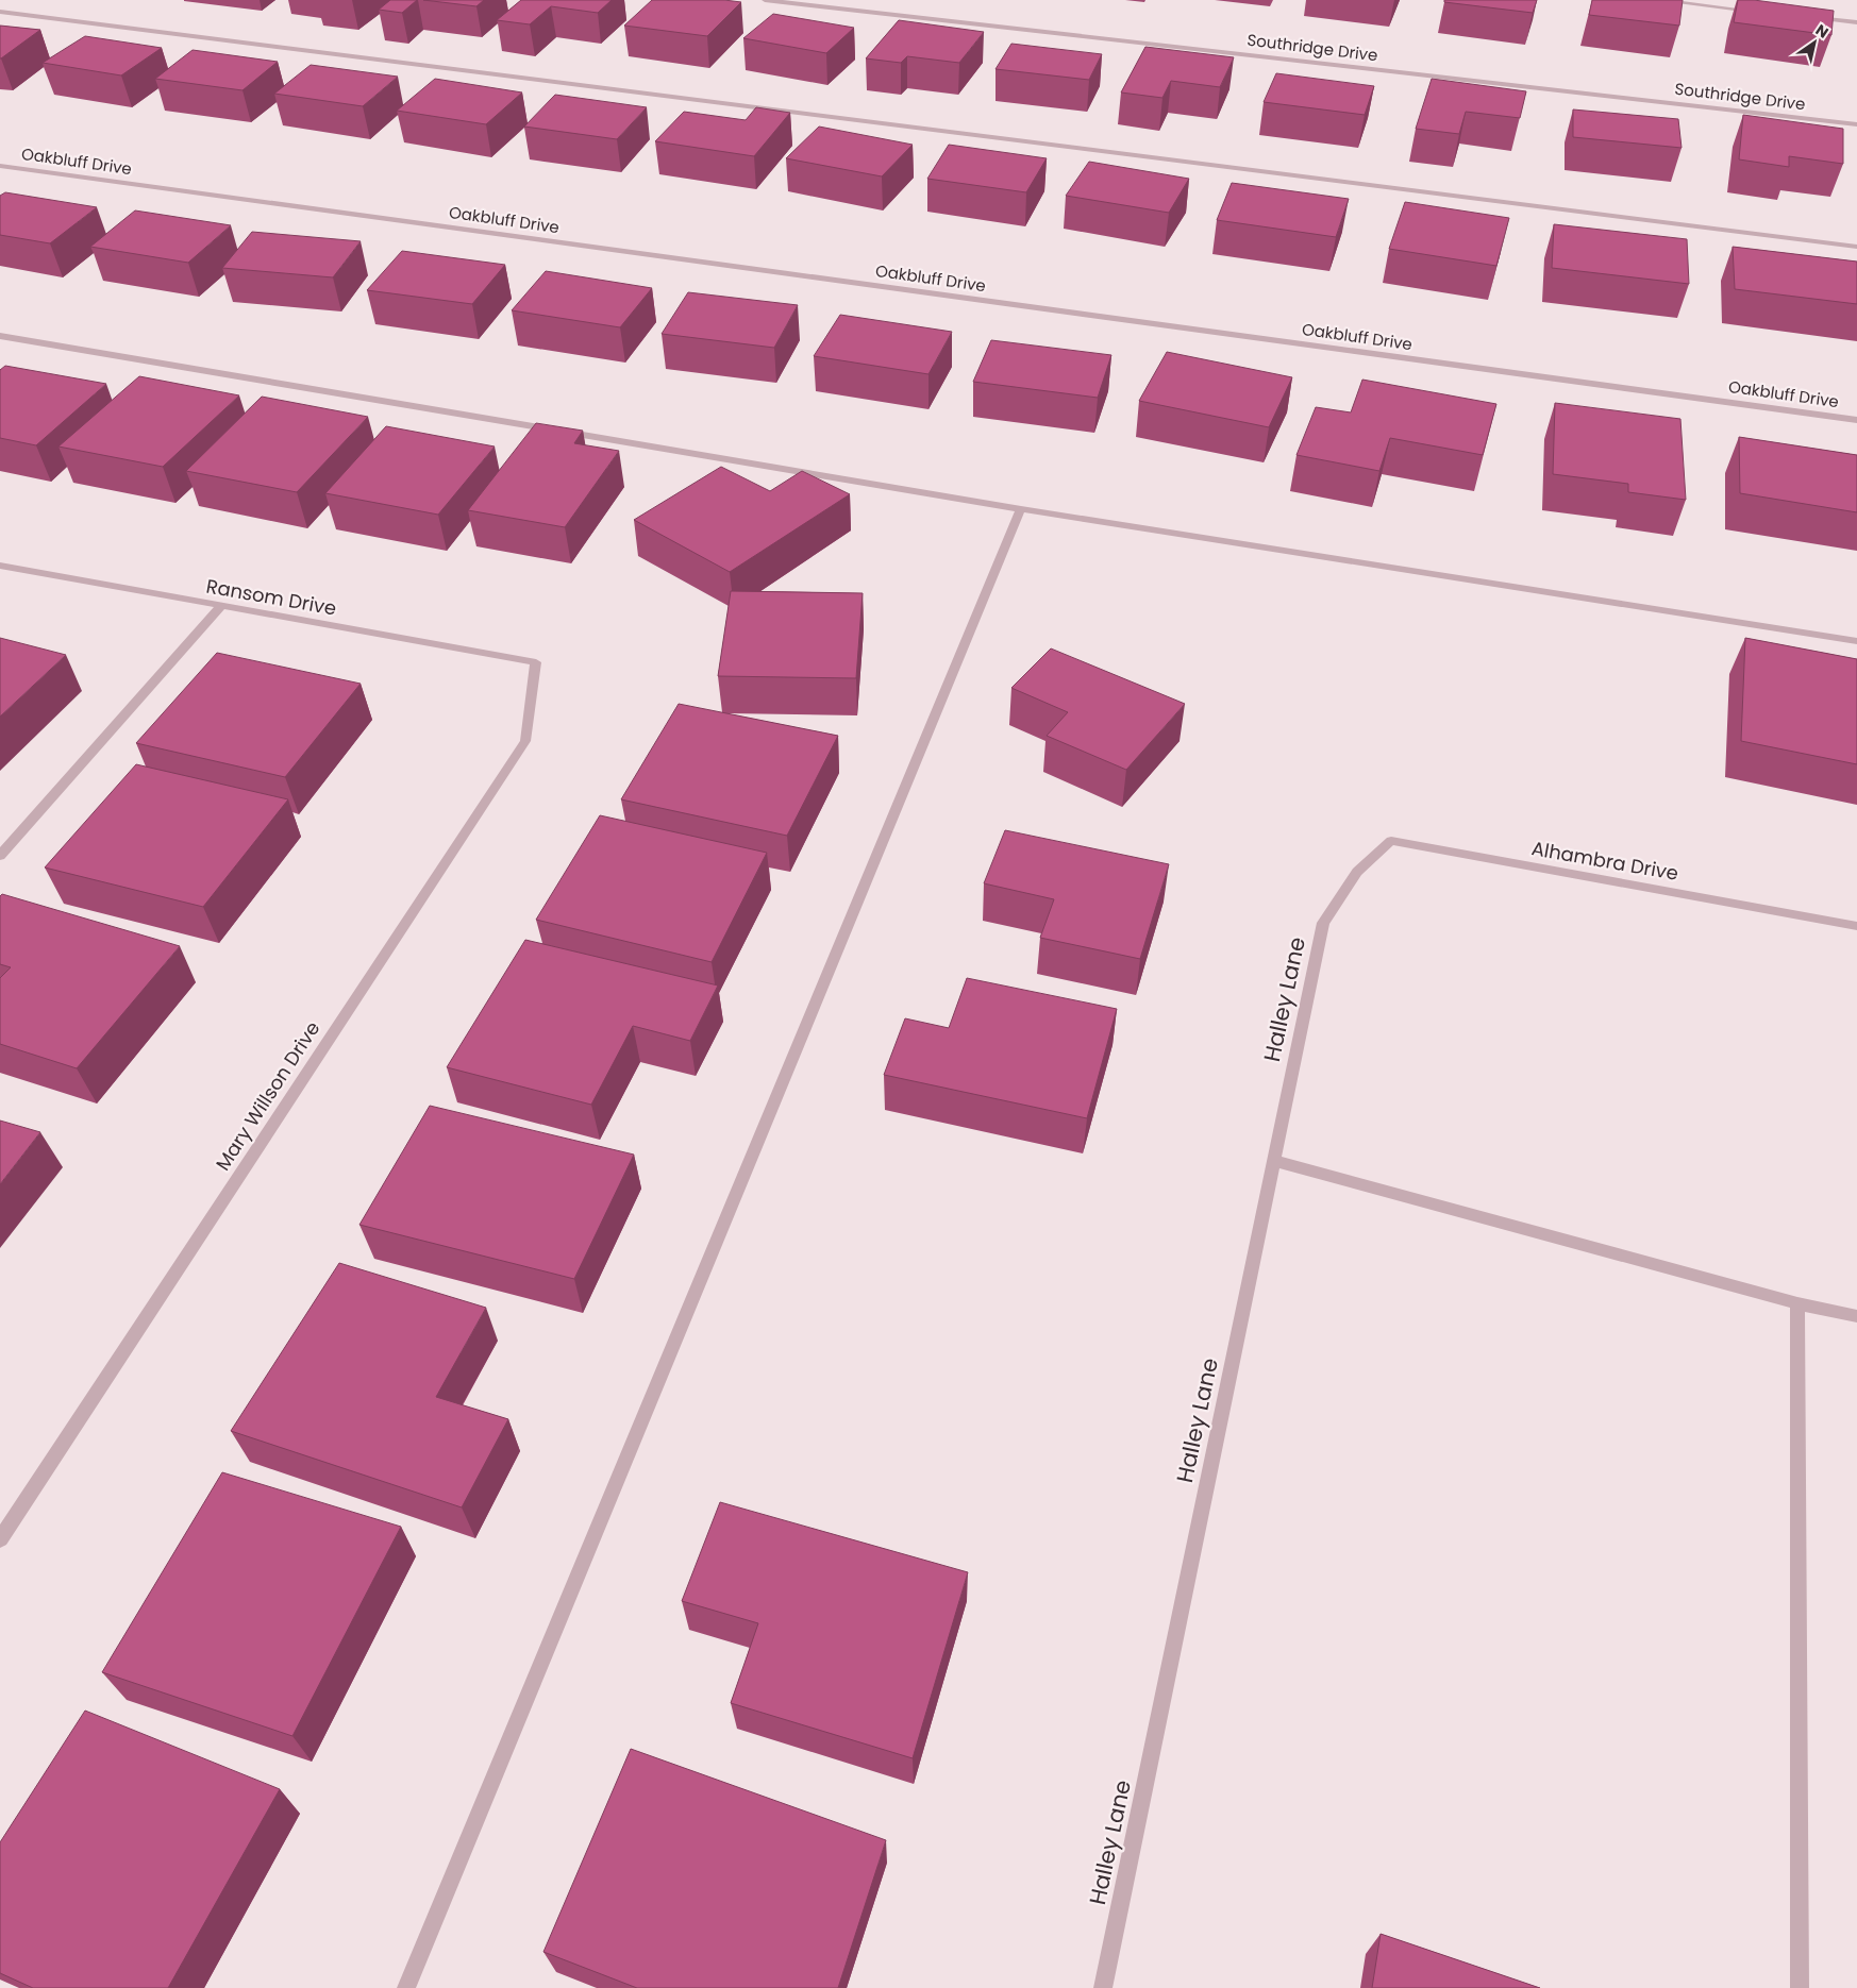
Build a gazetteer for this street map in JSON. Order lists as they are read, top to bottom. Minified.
{"streets":{"street":["Southridge Drive","Oakbluff Drive","Ransom Drive","Alhambra Drive","Halley Lane","Mary Willson Drive"]},"crossings":[["Ransom Drive","Mary Willson Drive"],["Alhambra Drive","Halley Lane"]],"north":"top right"}
